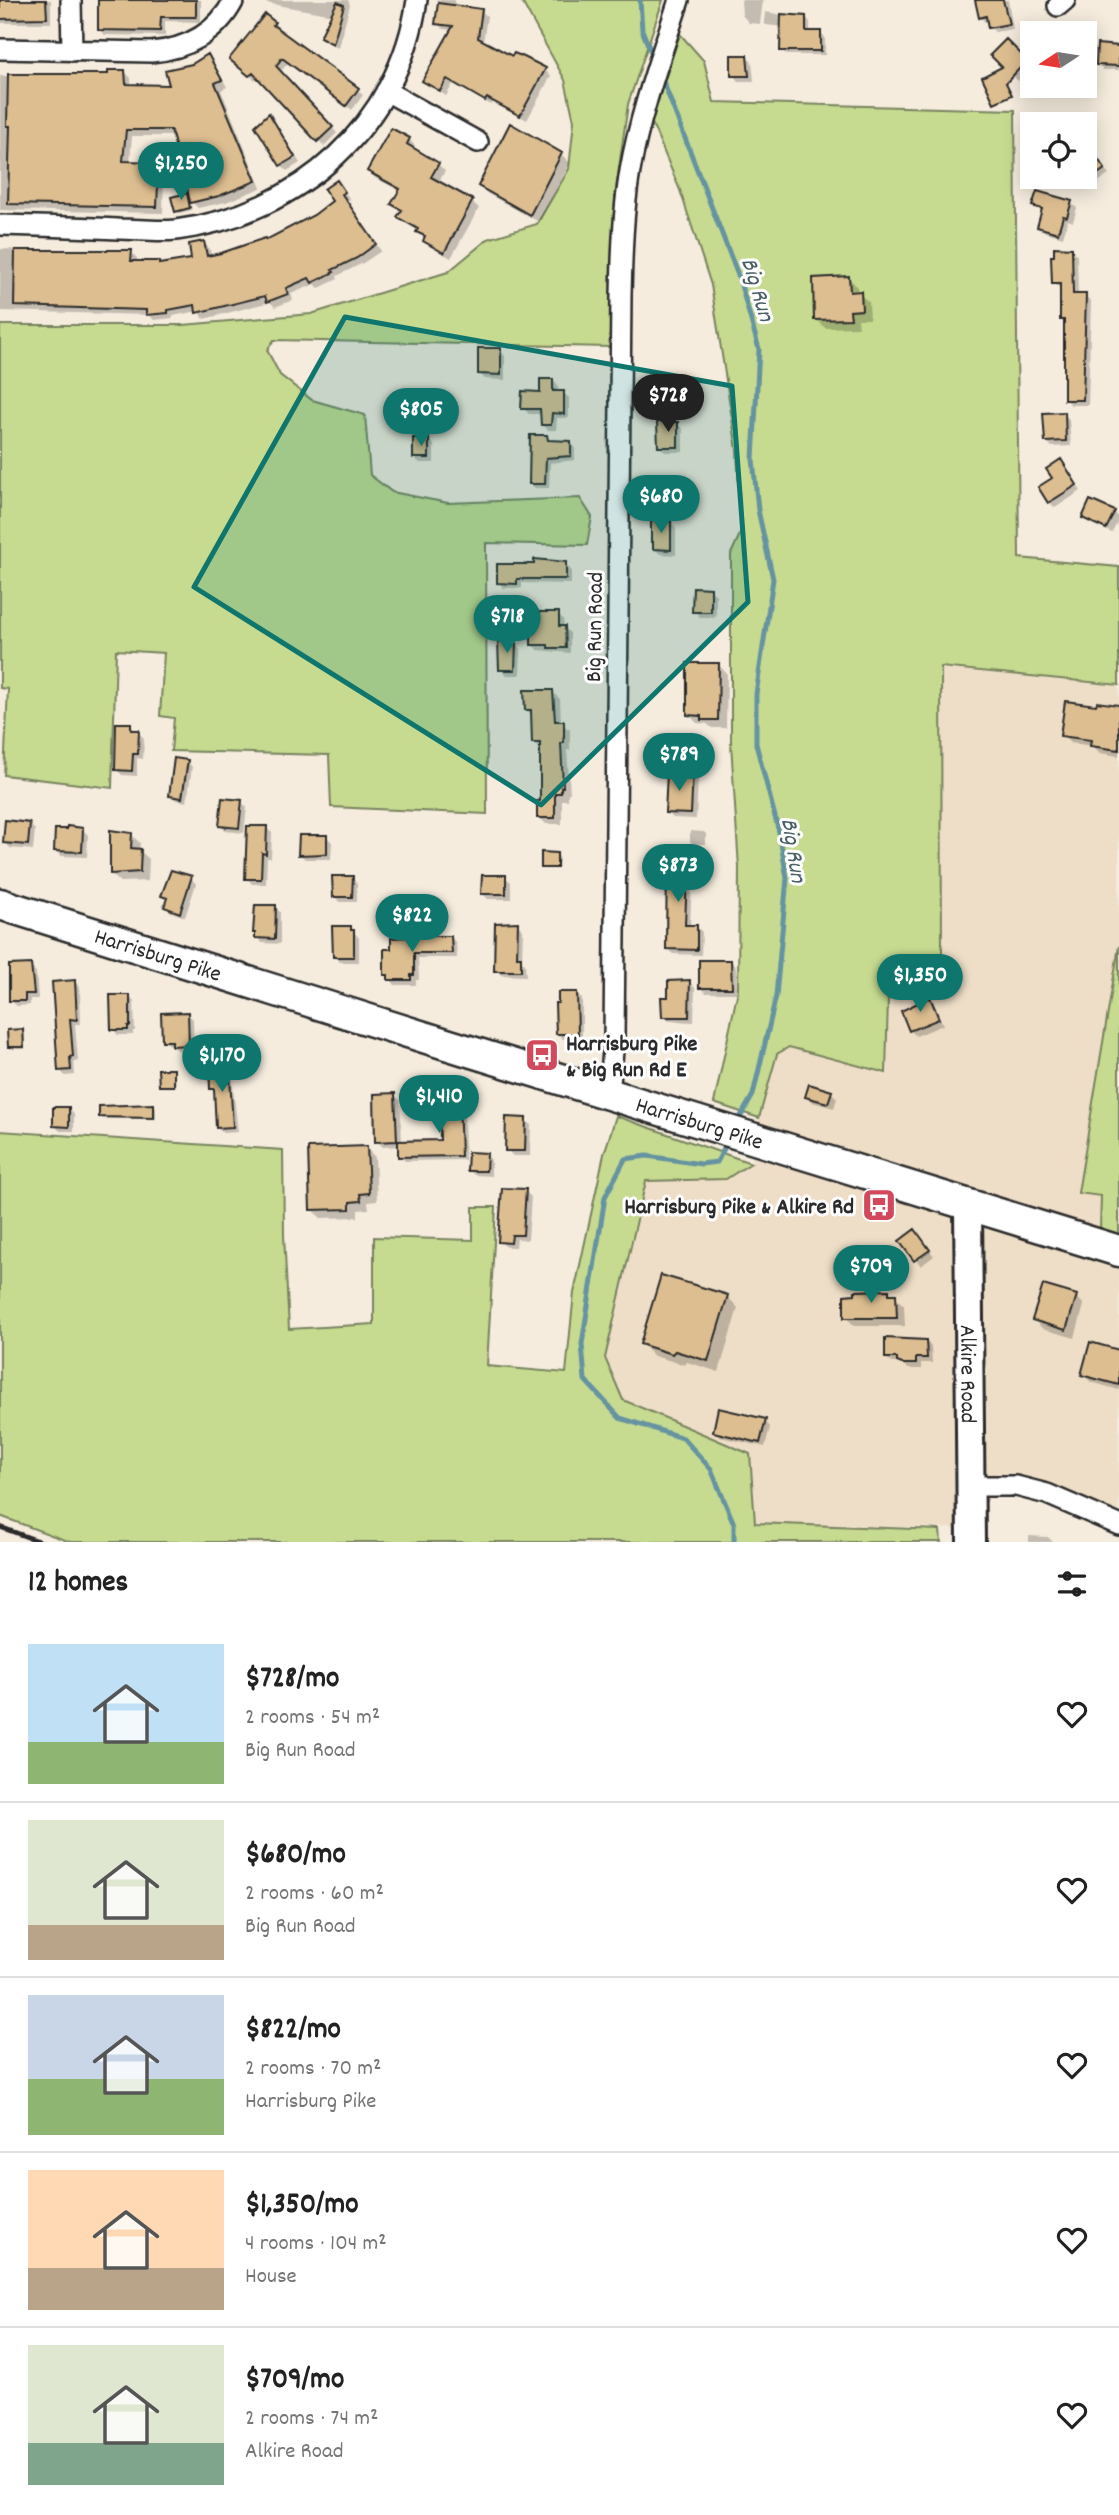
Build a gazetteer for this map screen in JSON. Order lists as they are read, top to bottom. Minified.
{"streets":{"main road":["Harrisburg Pike","Alkire Road"],"street":["Big Run Road"]},"crossings":[["Big Run Road","Harrisburg Pike"],["Harrisburg Pike","Alkire Road"]],"water":["Big Run"],"places":{"bus stop":["Harrisburg Pike & Big Run Rd E","Harrisburg Pike & Alkire Rd"]},"north":"left","page":{"price":["$1,250","$728","$805","$680","$718","$789","$873","$822","$1,350","$1,170","$1,410","$709"],"heading":"12 homes","list":[{"name":"$728/mo","note":"2 rooms · 54 m² · Big Run Road"},{"name":"$680/mo","note":"2 rooms · 60 m² · Big Run Road"},{"name":"$822/mo","note":"2 rooms · 70 m² · Harrisburg Pike"},{"name":"$1,350/mo","note":"4 rooms · 104 m² · House"},{"name":"$709/mo","note":"2 rooms · 74 m² · Alkire Road"}]}}
